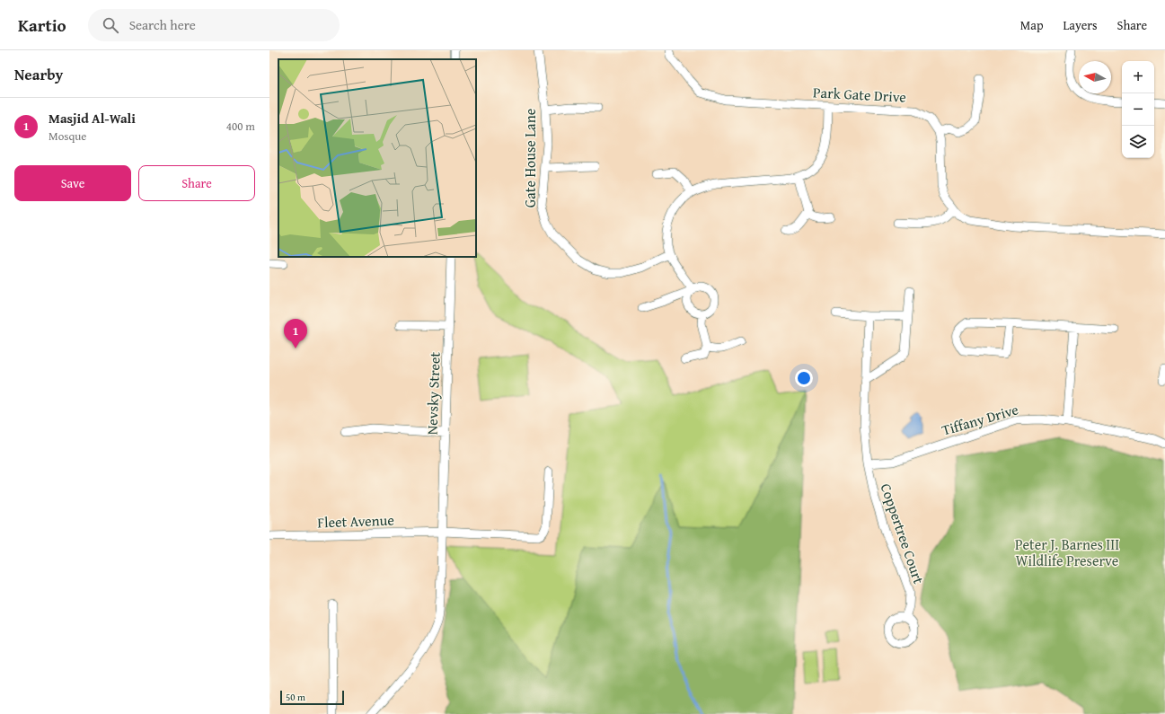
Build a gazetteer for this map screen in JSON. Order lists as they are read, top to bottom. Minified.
{"streets":{"street":["Park Gate Drive","Gate House Lane","Nevsky Street","Tiffany Drive","Fleet Avenue","Coppertree Court"]},"crossings":[["Nevsky Street","Fleet Avenue"],["Tiffany Drive","Coppertree Court"]],"parks":["Peter J. Barnes III Wildlife Preserve"],"scale_bar":"50 m","north":"left","page":{"header":"Kartio","search":"Search here","nav":["Map","Layers","Share"],"heading":"Nearby","map_buttons":["+","−"],"list":[{"mark":"1","name":"Masjid Al-Wali","note":"Mosque","value":"400 m"}],"buttons":["Save","Share"],"pins":"1","scale":"50 m"}}
